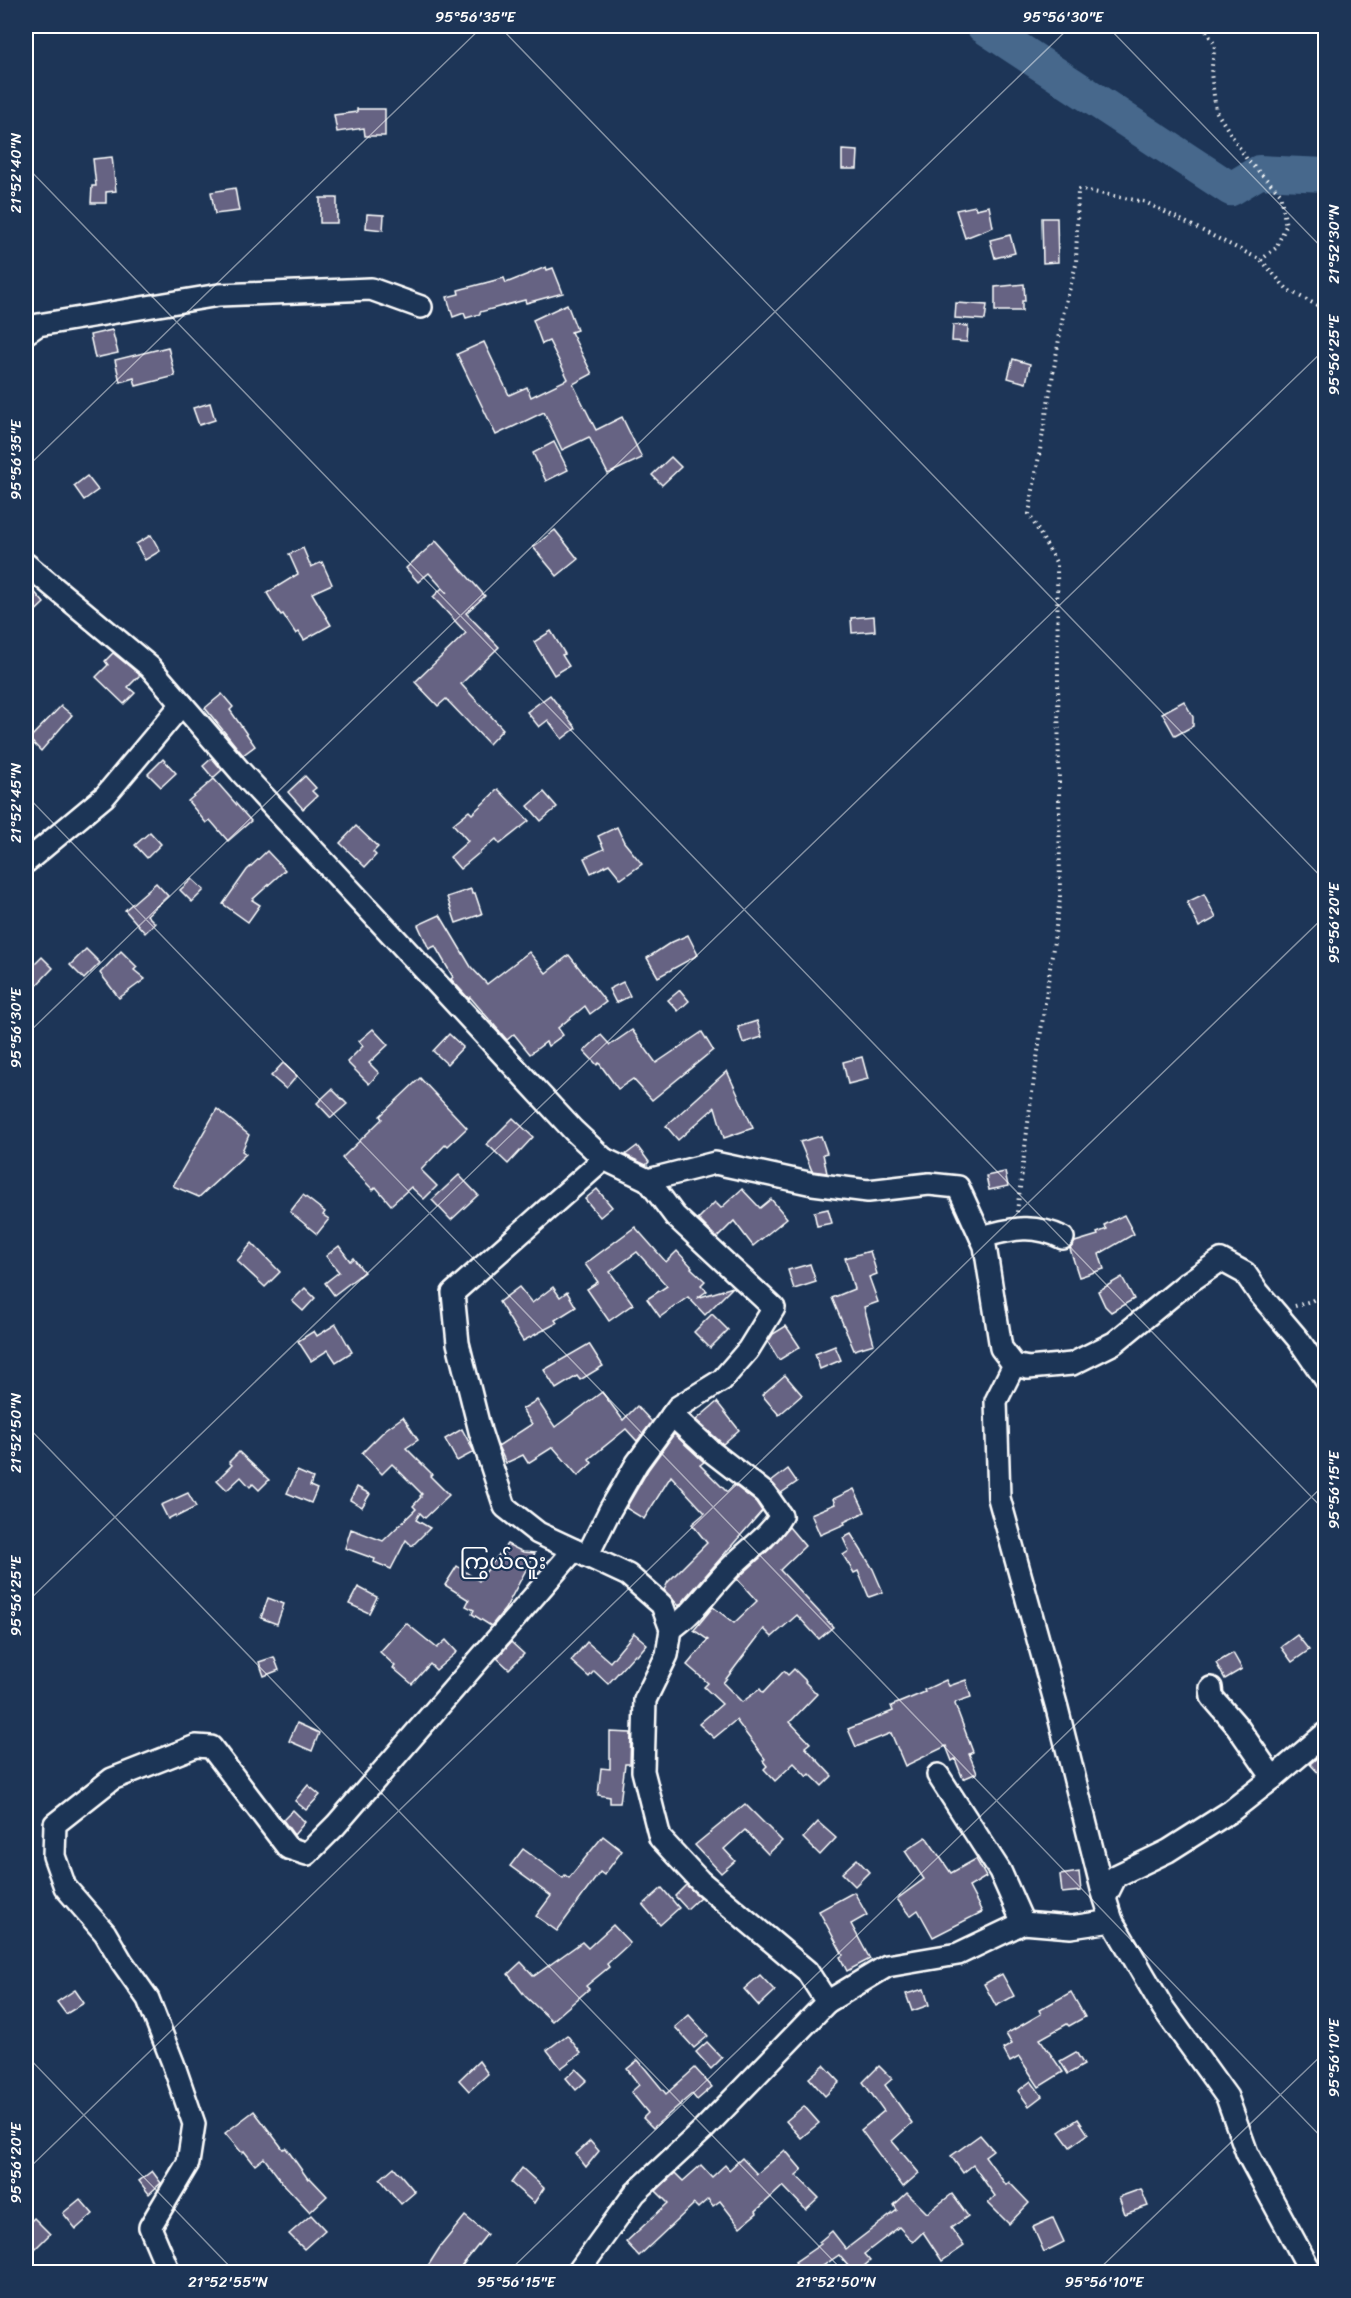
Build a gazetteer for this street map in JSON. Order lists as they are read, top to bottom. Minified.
{"districts":["ကြွယ်လူး"],"coordinates":["95°56'35\"E","95°56'30\"E","21°52'40\"N","21°52'30\"N","95°56'25\"E","21°52'45\"N","95°56'20\"E","21°52'50\"N","95°56'15\"E","95°56'10\"E","21°52'55\"N"]}
